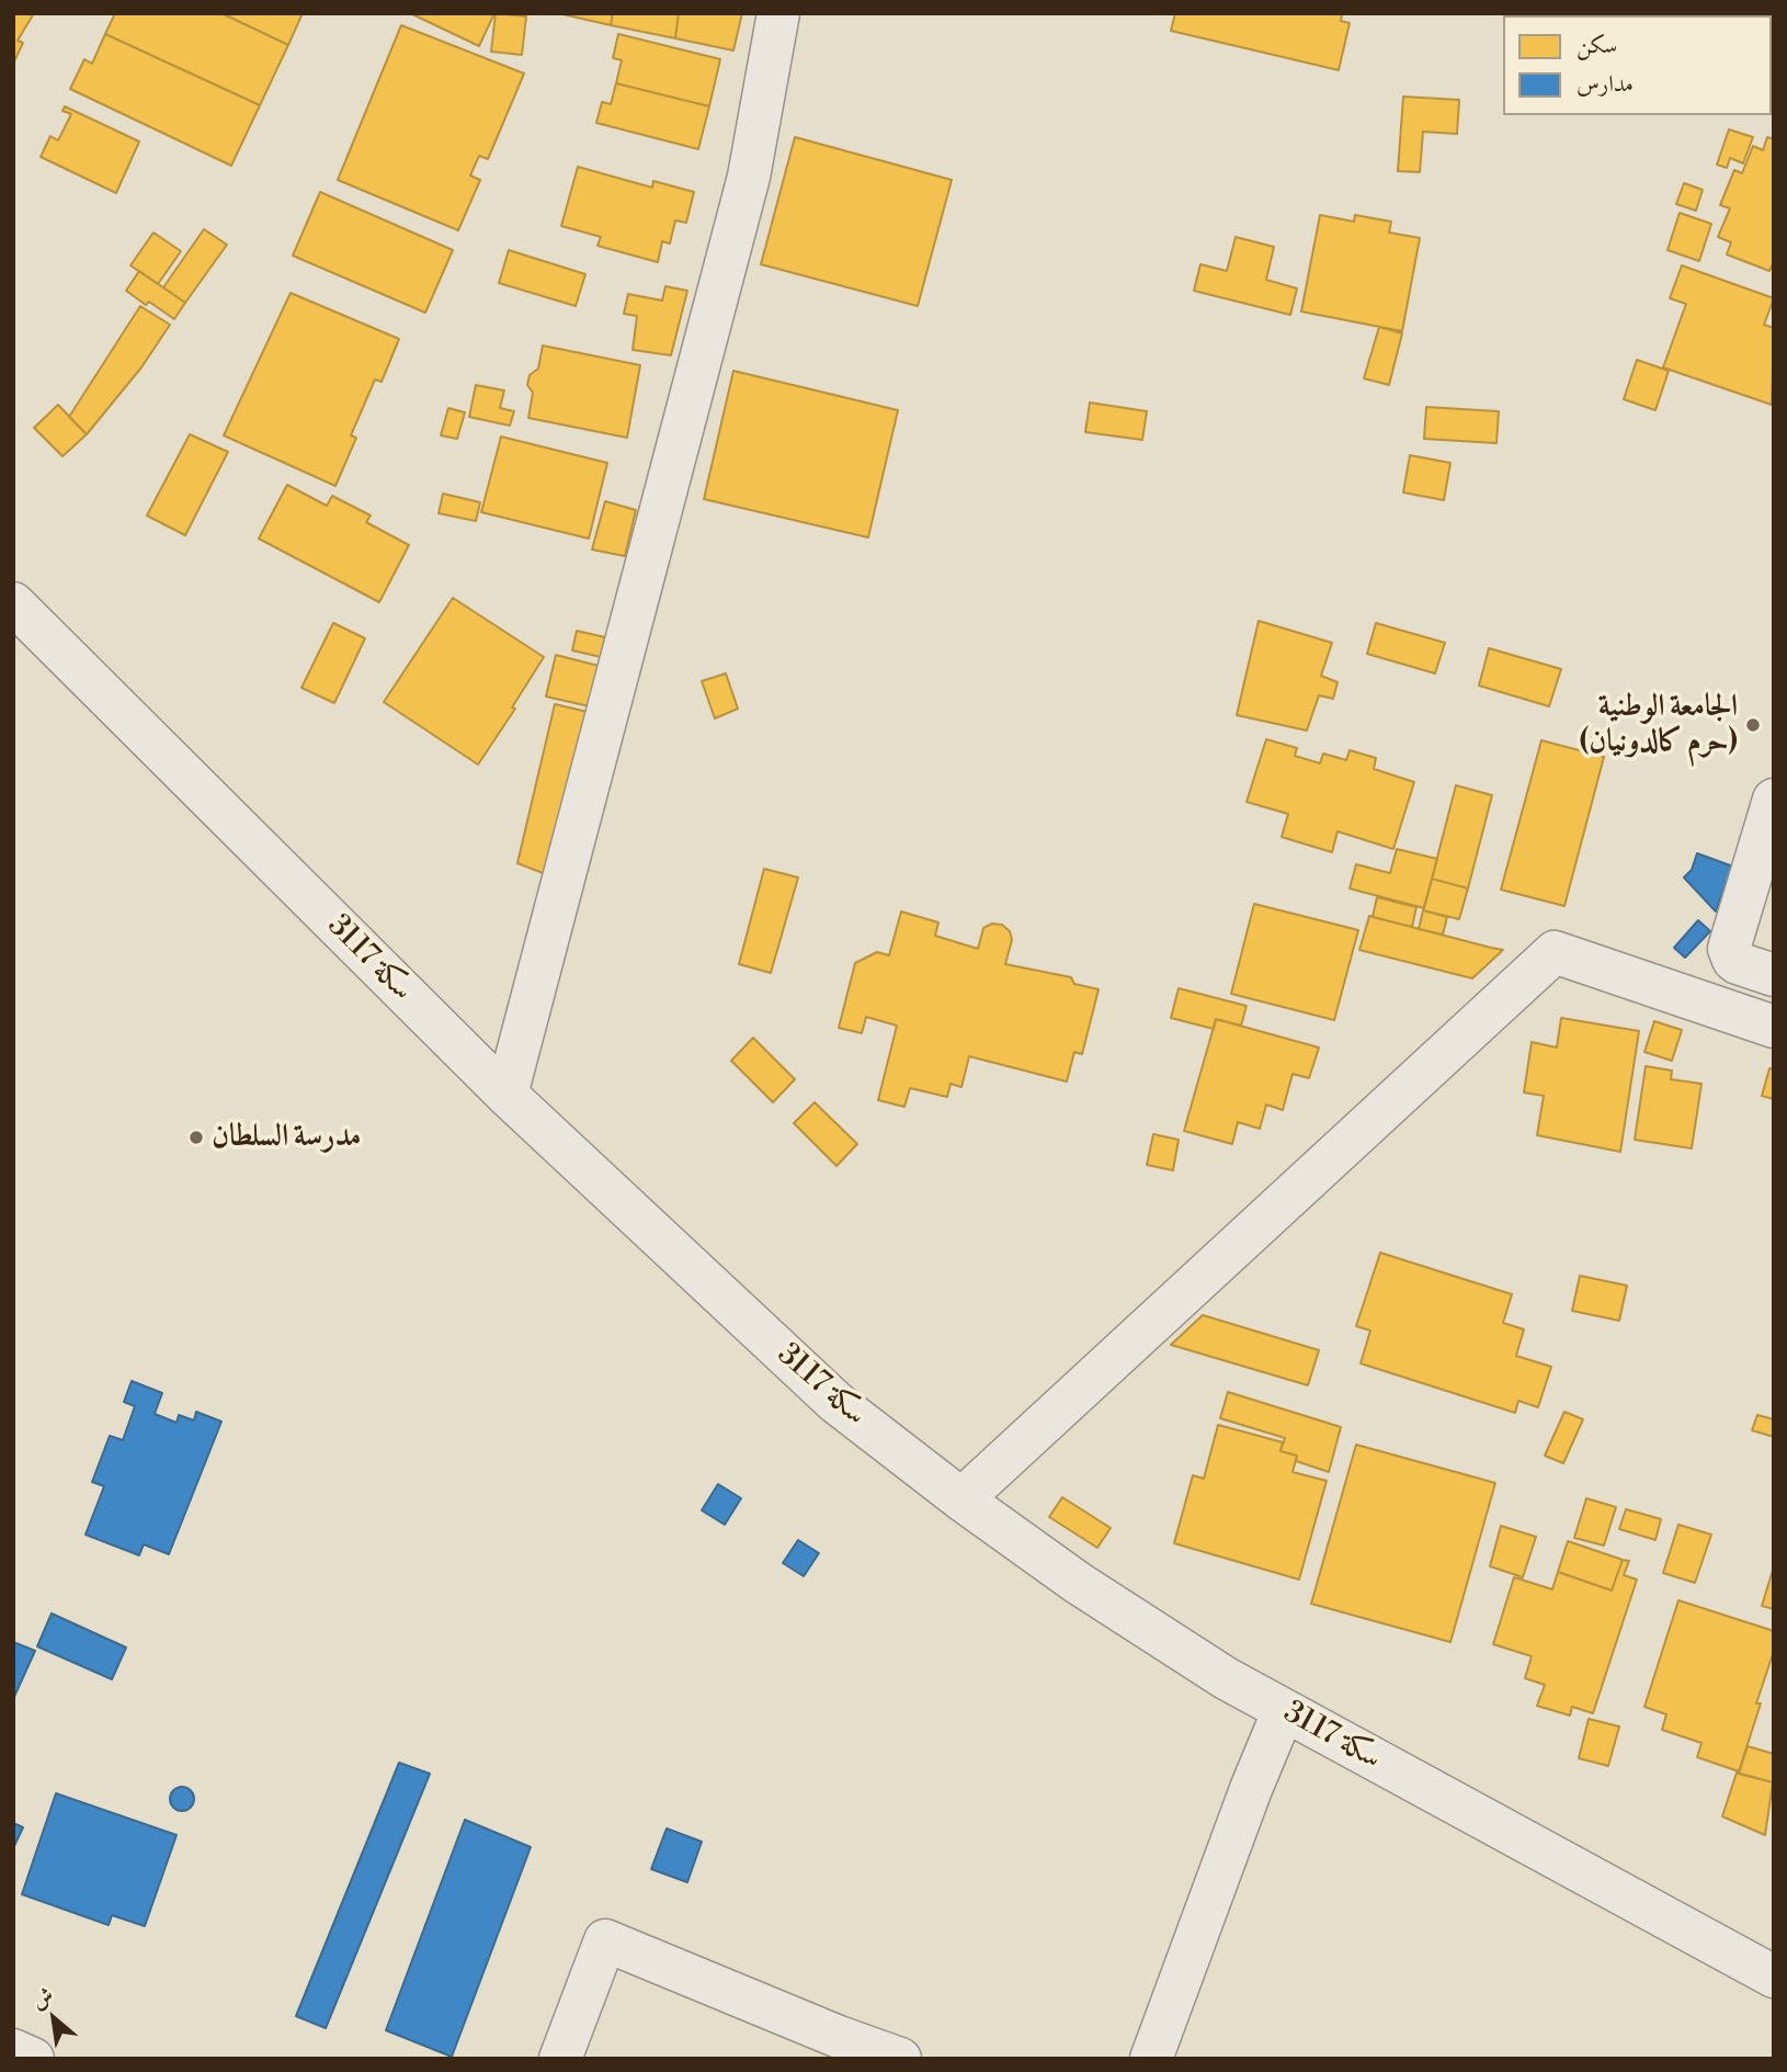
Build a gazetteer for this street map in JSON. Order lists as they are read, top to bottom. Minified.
{"streets":{"street":["سكة 3117"]},"places":["الجامعة الوطنية (حرم كالدونيان)","مدرسة السلطان"],"legend":["سكن","مدارس"],"north":"top left"}
